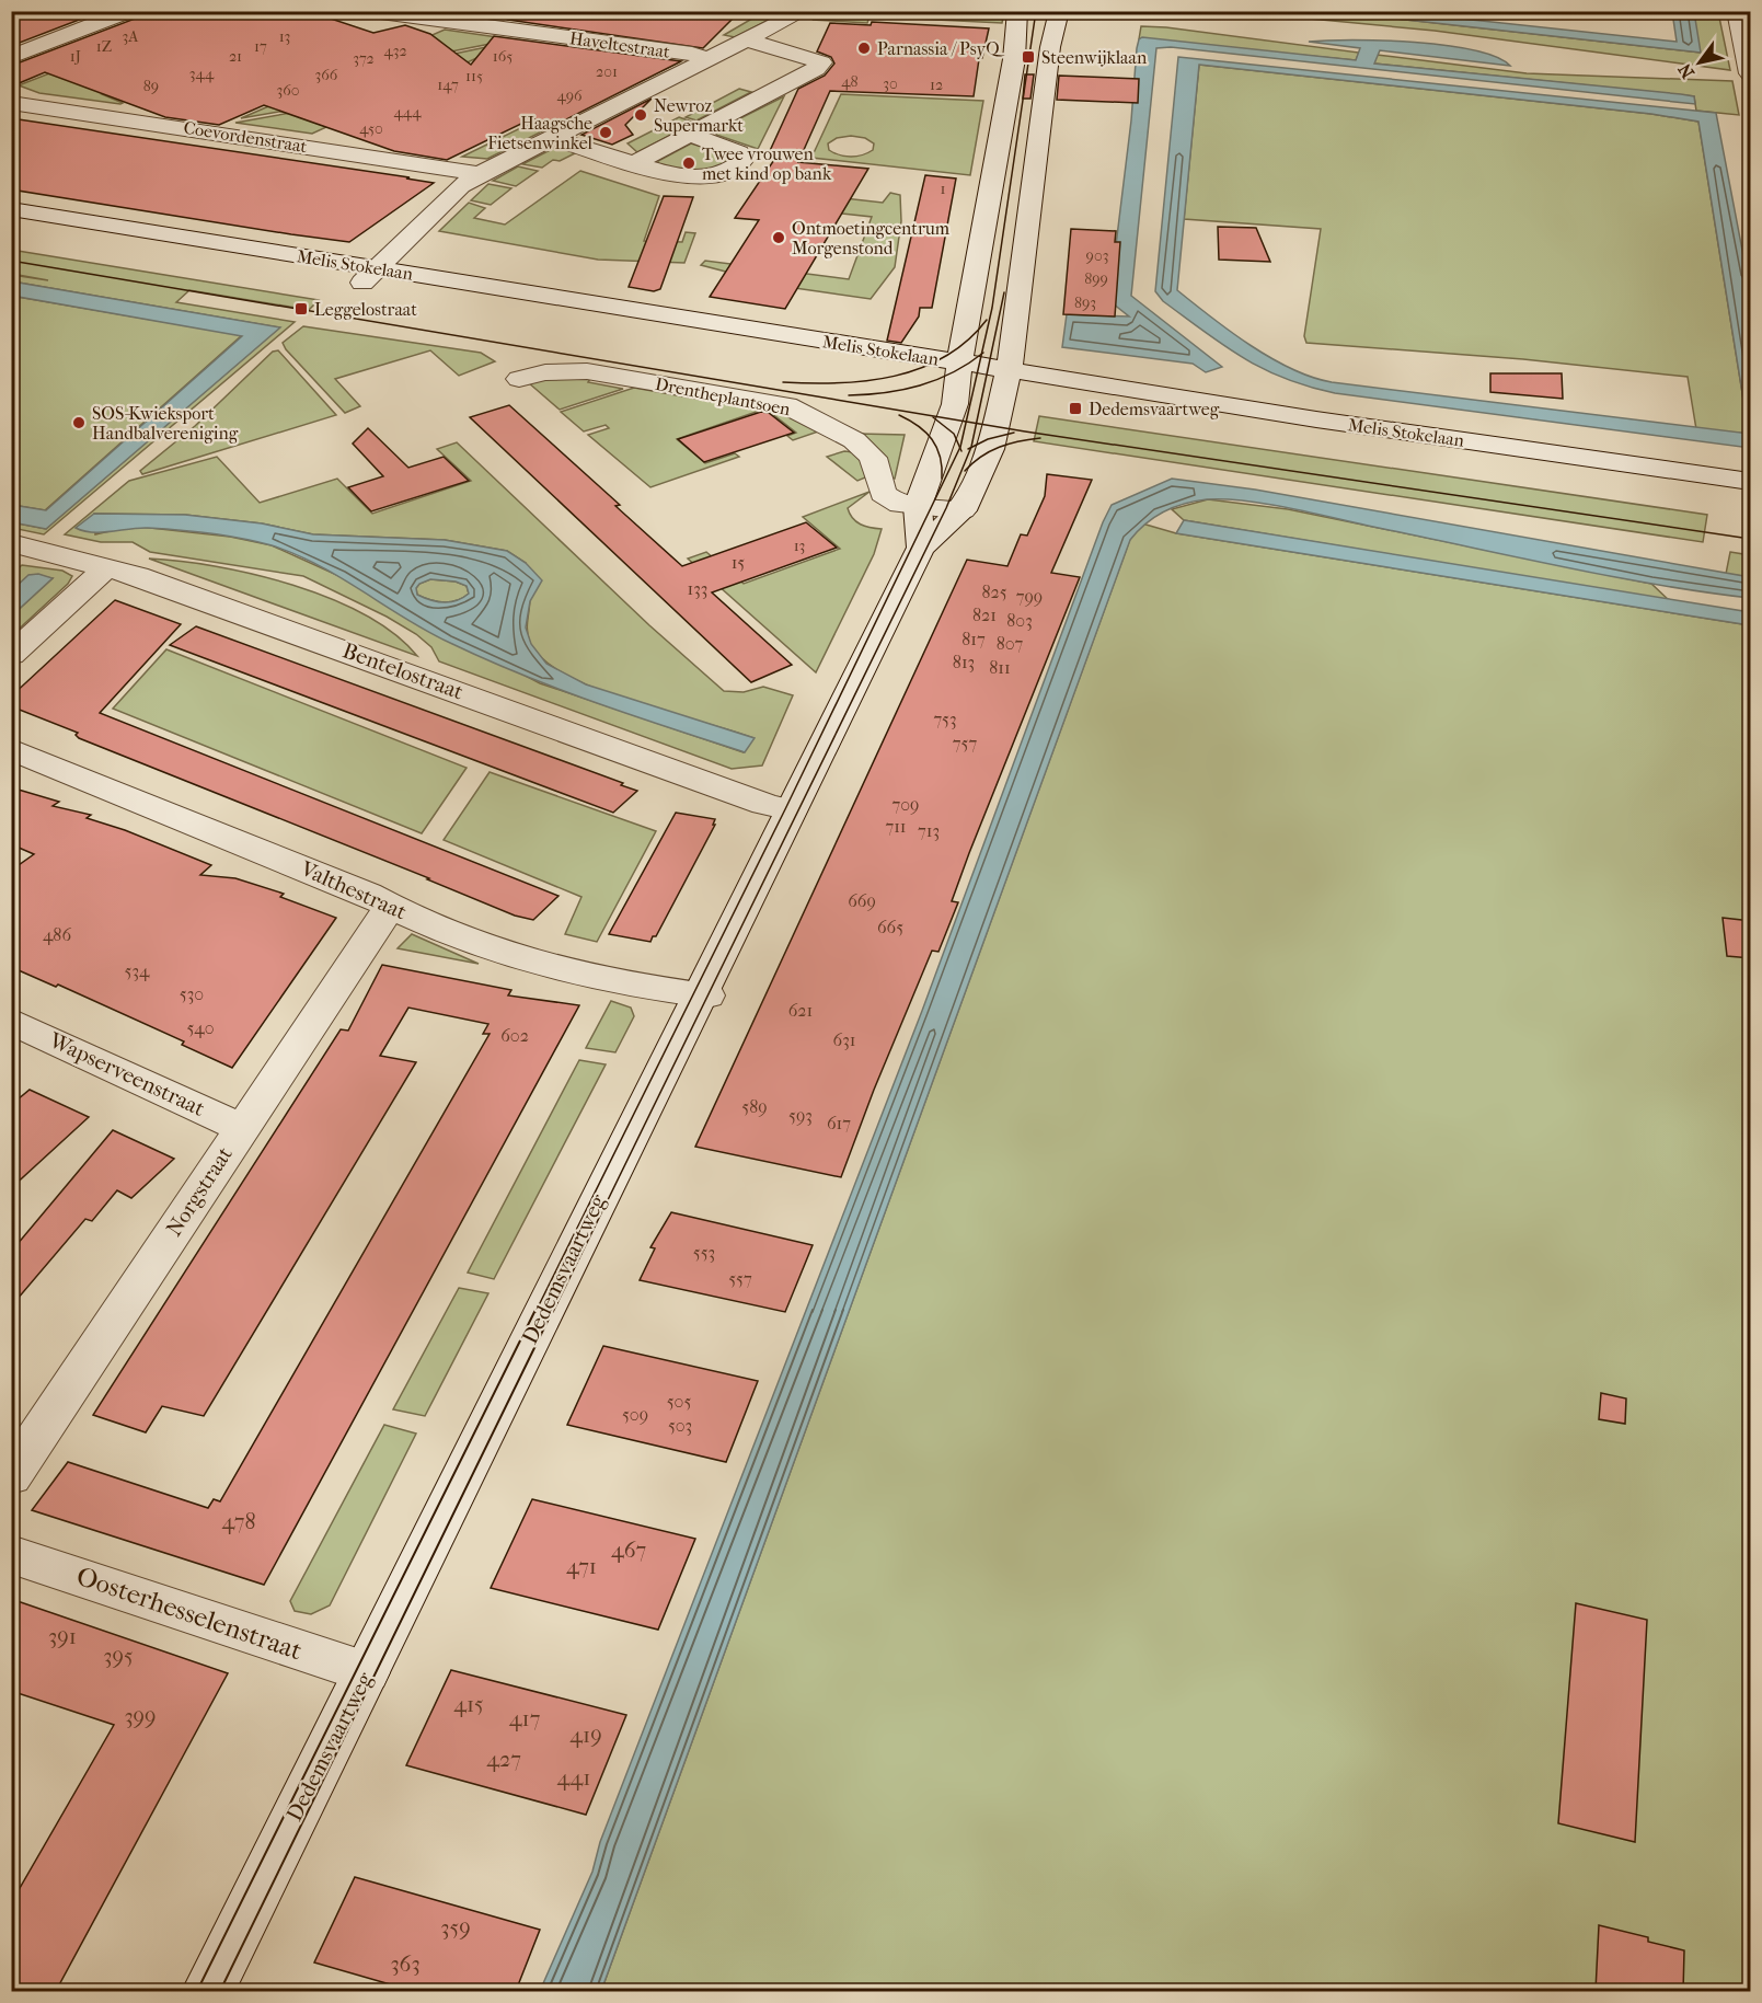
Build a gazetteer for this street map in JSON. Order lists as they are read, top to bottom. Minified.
{"streets":{"street":["Haveltestraat","Coevordenstraat","Melis Stokelaan","Drentheplantsoen","Bentelostraat","Valthestraat","Wapserveenstraat","Norgstraat","Dedemsvaartweg","Oosterhesselenstraat"]},"crossings":[["Melis Stokelaan","Dedemsvaartweg"],["Drentheplantsoen","Dedemsvaartweg"],["Bentelostraat","Dedemsvaartweg"],["Valthestraat","Norgstraat"],["Valthestraat","Dedemsvaartweg"],["Wapserveenstraat","Norgstraat"],["Dedemsvaartweg","Oosterhesselenstraat"]],"places":{"other":["Parnassia / PsyQ","Newroz Supermarkt","Haagsche Fietsenwinkel","Twee vrouwen met kind op bank","Ontmoetingcentrum Morgenstond","SOS-Kwieksport Handbalvereniging"],"transit":["Steenwijklaan","Leggelostraat","Dedemsvaartweg"]},"house_numbers":["3A","13","1Z","17","432","1J","21","165","372","201","344","366","115","48","30","147","12","89","360","496","444","450","1","903","899","893","13","15","133","825","799","821","803","817","807","813","811","753","757","709","711","713","669","665","486","534","530","621","540","602","631","589","593","617","553","557","505","509","503","478","467","471","391","395","415","399","417","419","427","441","359","363"],"north":"bottom left"}
